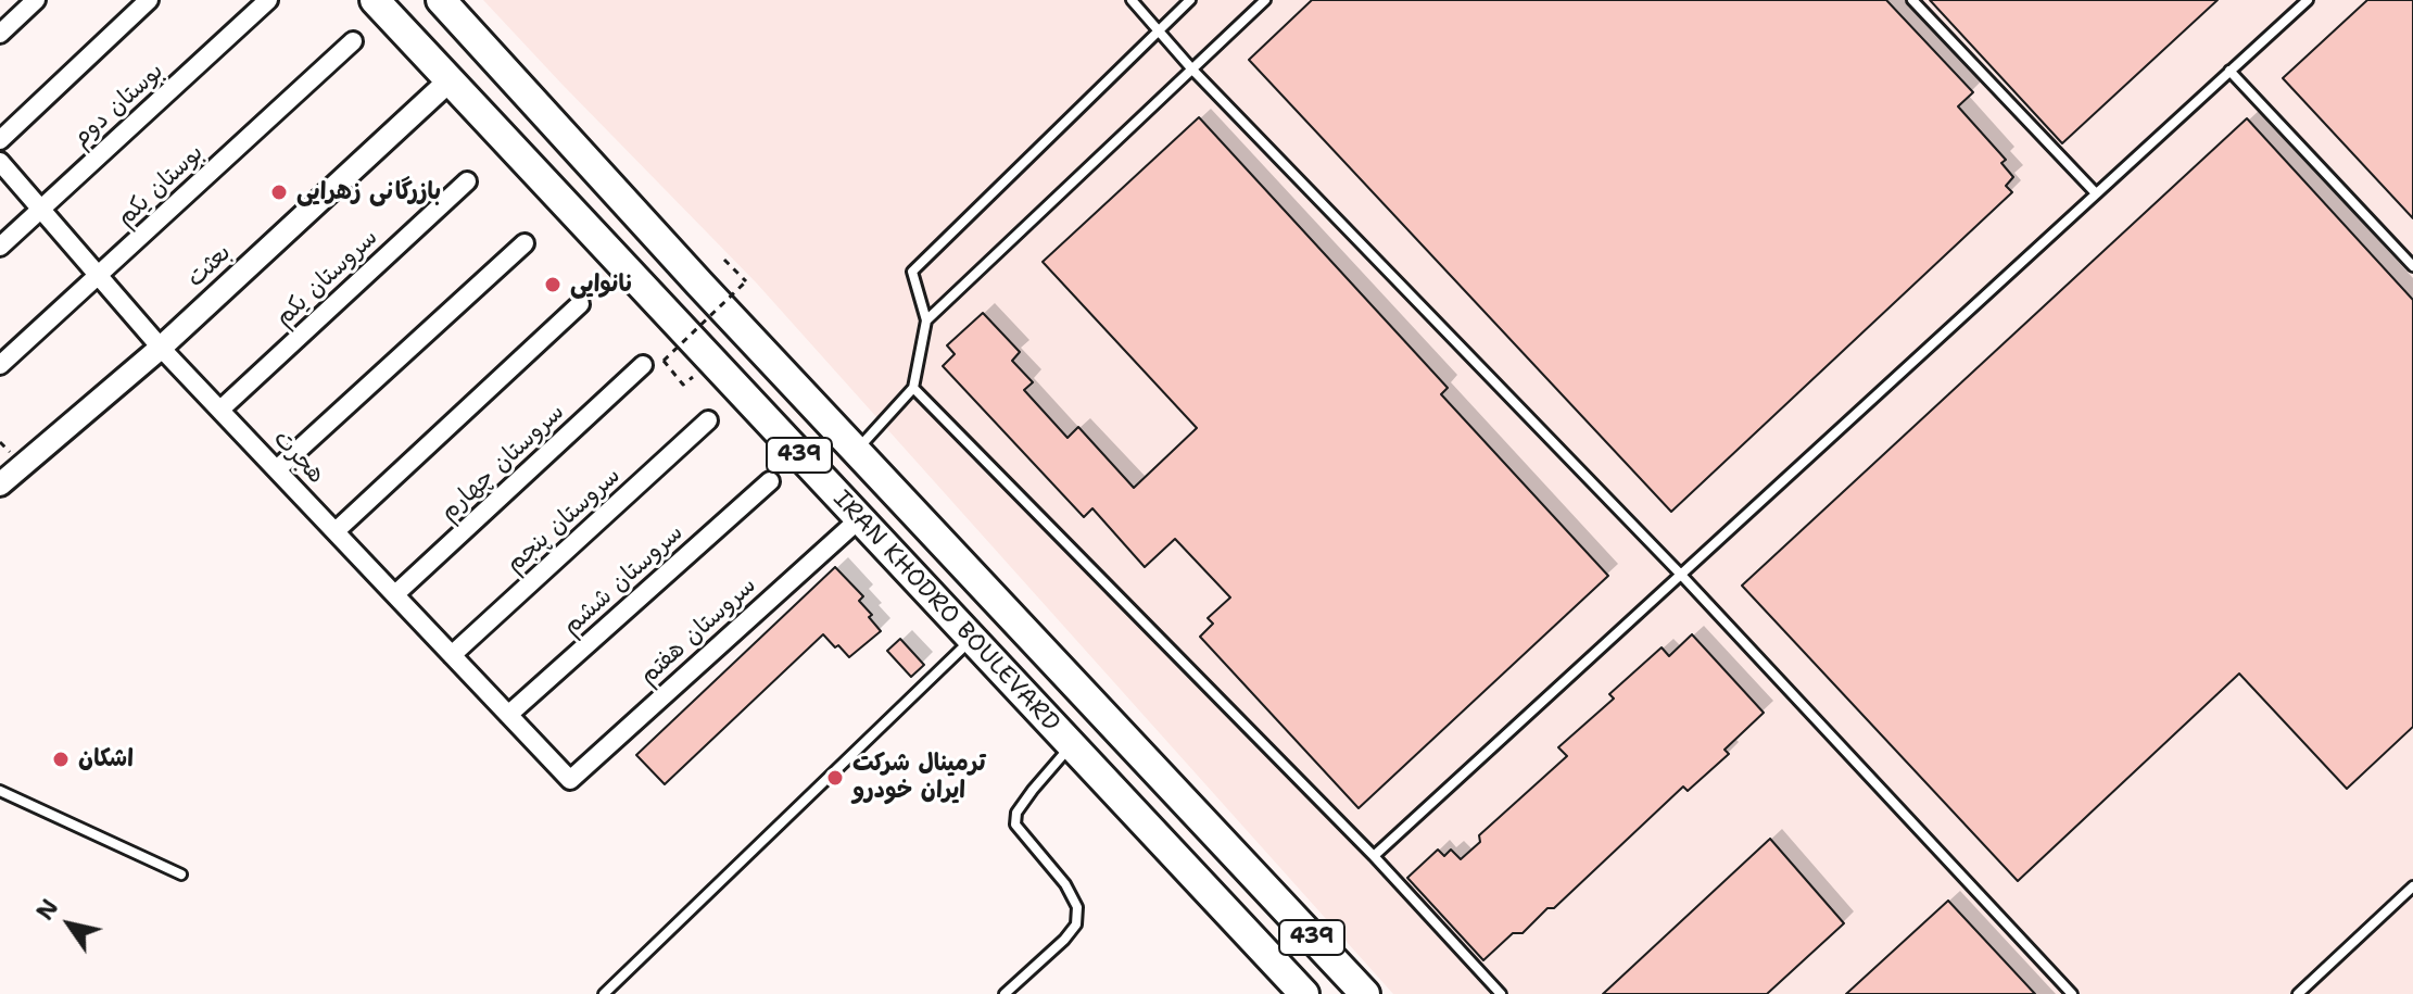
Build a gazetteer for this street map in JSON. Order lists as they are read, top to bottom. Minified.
{"streets":{"main road":["439","IRAN KHODRO BOULEVARD"],"street":["بوستان دوم","بوستان یکم","بعثت","سروستان یکم","هجرت","سروستان چهارم","سروستان پنجم","سروستان ششم","سروستان هفتم"]},"crossings":[["بوستان دوم","هجرت"],["بوستان یکم","هجرت"],["بعثت","هجرت"],["بعثت","IRAN KHODRO BOULEVARD"],["سروستان یکم","هجرت"],["هجرت","سروستان چهارم"],["هجرت","سروستان پنجم"],["هجرت","سروستان ششم"],["هجرت","سروستان هفتم"],["IRAN KHODRO BOULEVARD","سروستان هفتم"]],"places":["بازرگانی زهرایی","نانوایی","اشکان","ترمینال شرکت ایران خودرو"],"north":"top left"}
